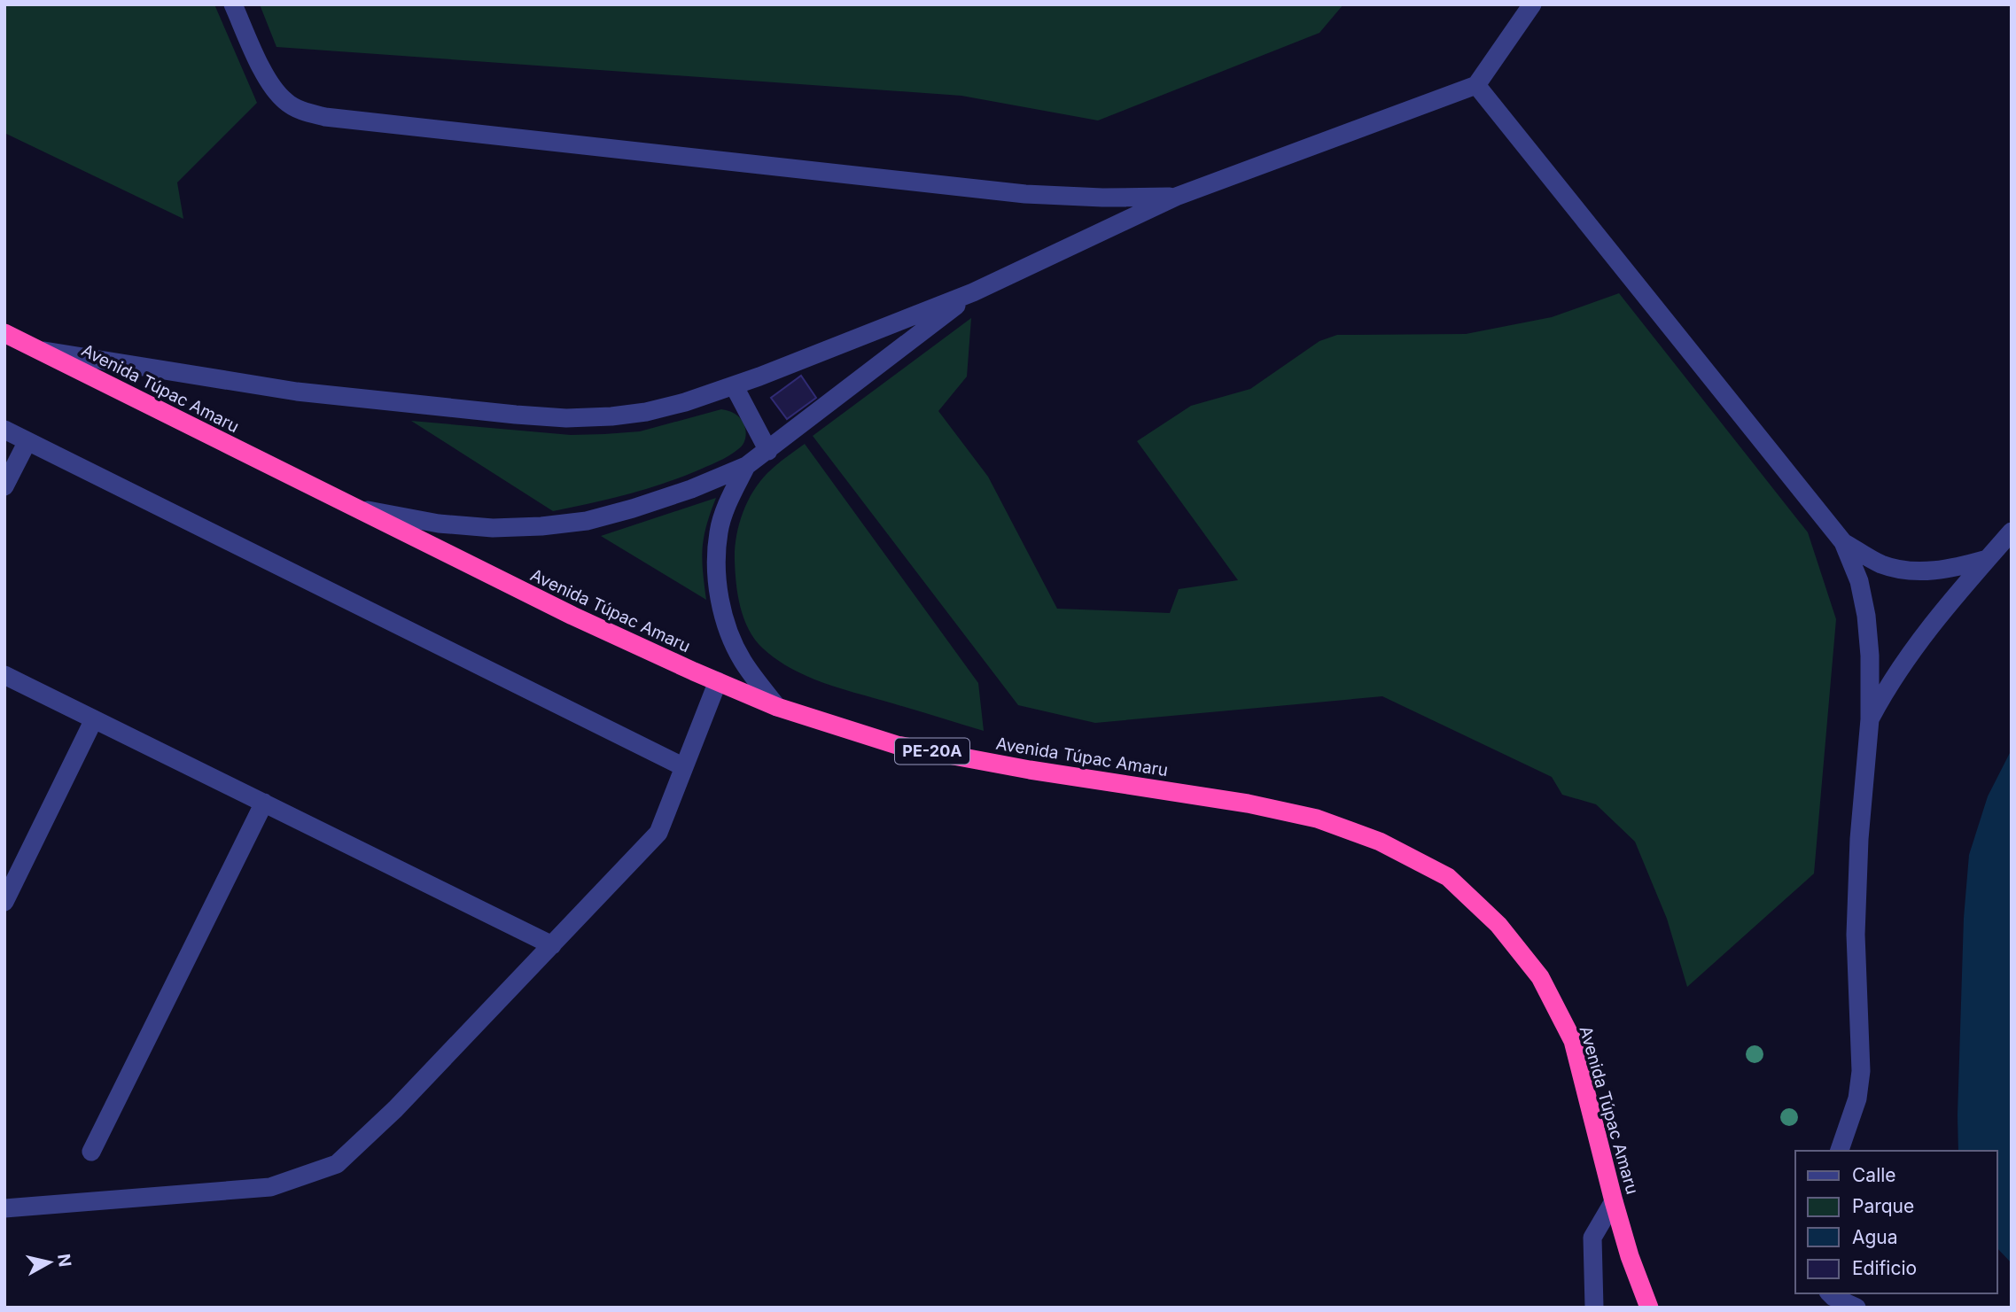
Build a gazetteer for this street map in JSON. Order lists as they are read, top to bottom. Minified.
{"streets":{"highway":["Avenida Túpac Amaru","PE-20A"]},"legend":["Calle","Parque","Agua","Edificio"],"north":"right"}
